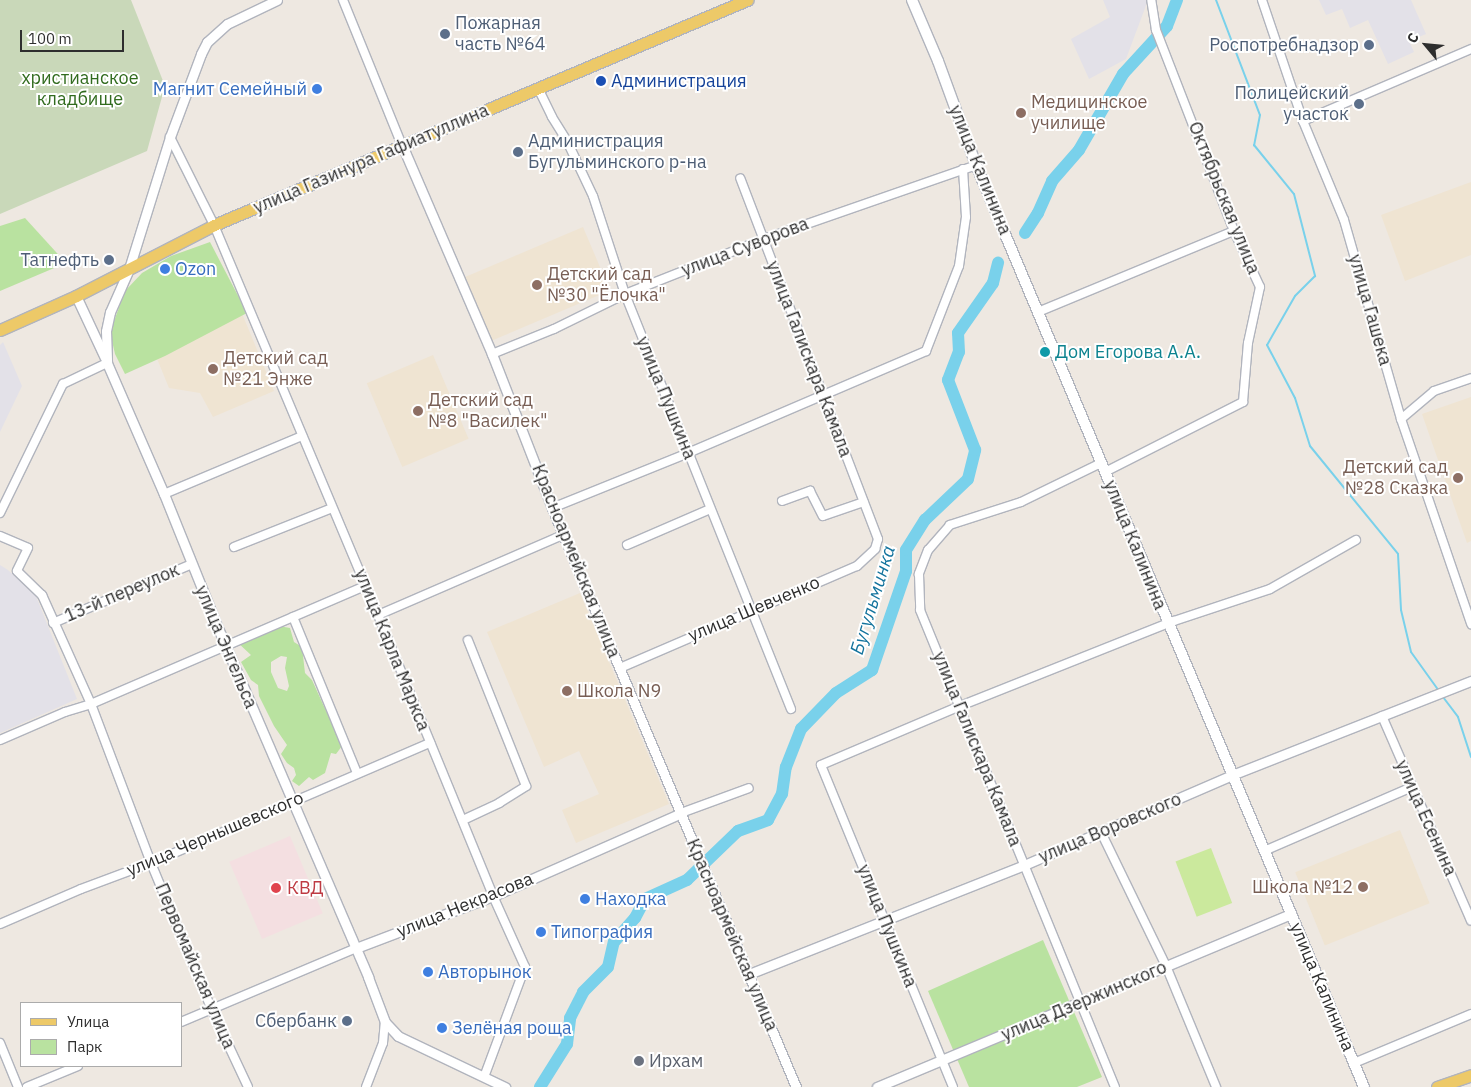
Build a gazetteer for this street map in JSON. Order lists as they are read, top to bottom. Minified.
{"streets":{"main road":["улица Газинура Гафиатуллина","улица Калинина"],"street":["Октябрьская улица","улица Суворова","улица Гашека","улица Галискара Камала","улица Пушкина","Красноармейская улица","13-й переулок","улица Шевченко","улица Энгельса","улица Карла Маркса","улица Есенина","улица Воровского","улица Чернышевского","улица Некрасова","Первомайская улица","улица Дзержинского"]},"crossings":[["улица Газинура Гафиатуллина","улица Пушкина"],["улица Газинура Гафиатуллина","Красноармейская улица"],["улица Газинура Гафиатуллина","улица Энгельса"],["улица Газинура Гафиатуллина","улица Карла Маркса"],["улица Калинина","Октябрьская улица"],["улица Калинина","улица Суворова"],["улица Калинина","улица Галискара Камала"],["улица Калинина","улица Воровского"],["улица Калинина","улица Дзержинского"],["Октябрьская улица","улица Галискара Камала"],["улица Суворова","улица Галискара Камала"],["улица Суворова","улица Пушкина"],["улица Суворова","Красноармейская улица"],["улица Галискара Камала","улица Пушкина"],["улица Галискара Камала","улица Шевченко"],["улица Галискара Камала","улица Воровского"],["улица Галискара Камала","улица Дзержинского"],["улица Пушкина","улица Шевченко"],["улица Пушкина","улица Воровского"],["улица Пушкина","улица Дзержинского"],["Красноармейская улица","улица Шевченко"],["Красноармейская улица","улица Воровского"],["Красноармейская улица","улица Некрасова"],["13-й переулок","улица Энгельса"],["13-й переулок","Первомайская улица"],["улица Энгельса","улица Карла Маркса"],["улица Энгельса","улица Чернышевского"],["улица Энгельса","улица Некрасова"],["улица Карла Маркса","улица Чернышевского"],["улица Карла Маркса","улица Некрасова"],["улица Есенина","улица Воровского"],["улица Чернышевского","Первомайская улица"],["улица Некрасова","Первомайская улица"]],"water":["Бугульминка"],"parks":["христианское кладбище"],"places":["Пожарная часть №64","Роспотребнадзор","Администрация","Магнит Семейный","Полицейский участок","Медицинское училище","Администрация Бугульминского р-на","Татнефть","Ozon","Детский сад №30 \"Ёлочка\"","Дом Егорова А.А.","Детский сад №21 Энже","Детский сад №8 \"Василек\"","Детский сад №28 Сказка","Школа N9","Школа №12","КВД","Находка","Типография","Авторынок","Сбербанк","Зелёная роща","Ирхам"],"legend":["Улица","Парк"],"scale_bar":"100 m","north":"top left"}
